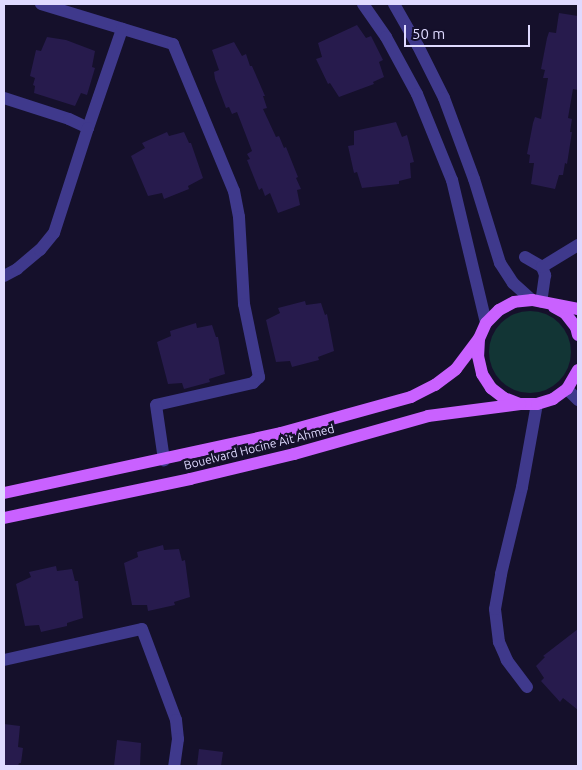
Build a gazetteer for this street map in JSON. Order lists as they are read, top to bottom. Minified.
{"streets":{"main road":["Bouelvard Hocine Ait Ahmed"]},"scale_bar":"50 m"}
